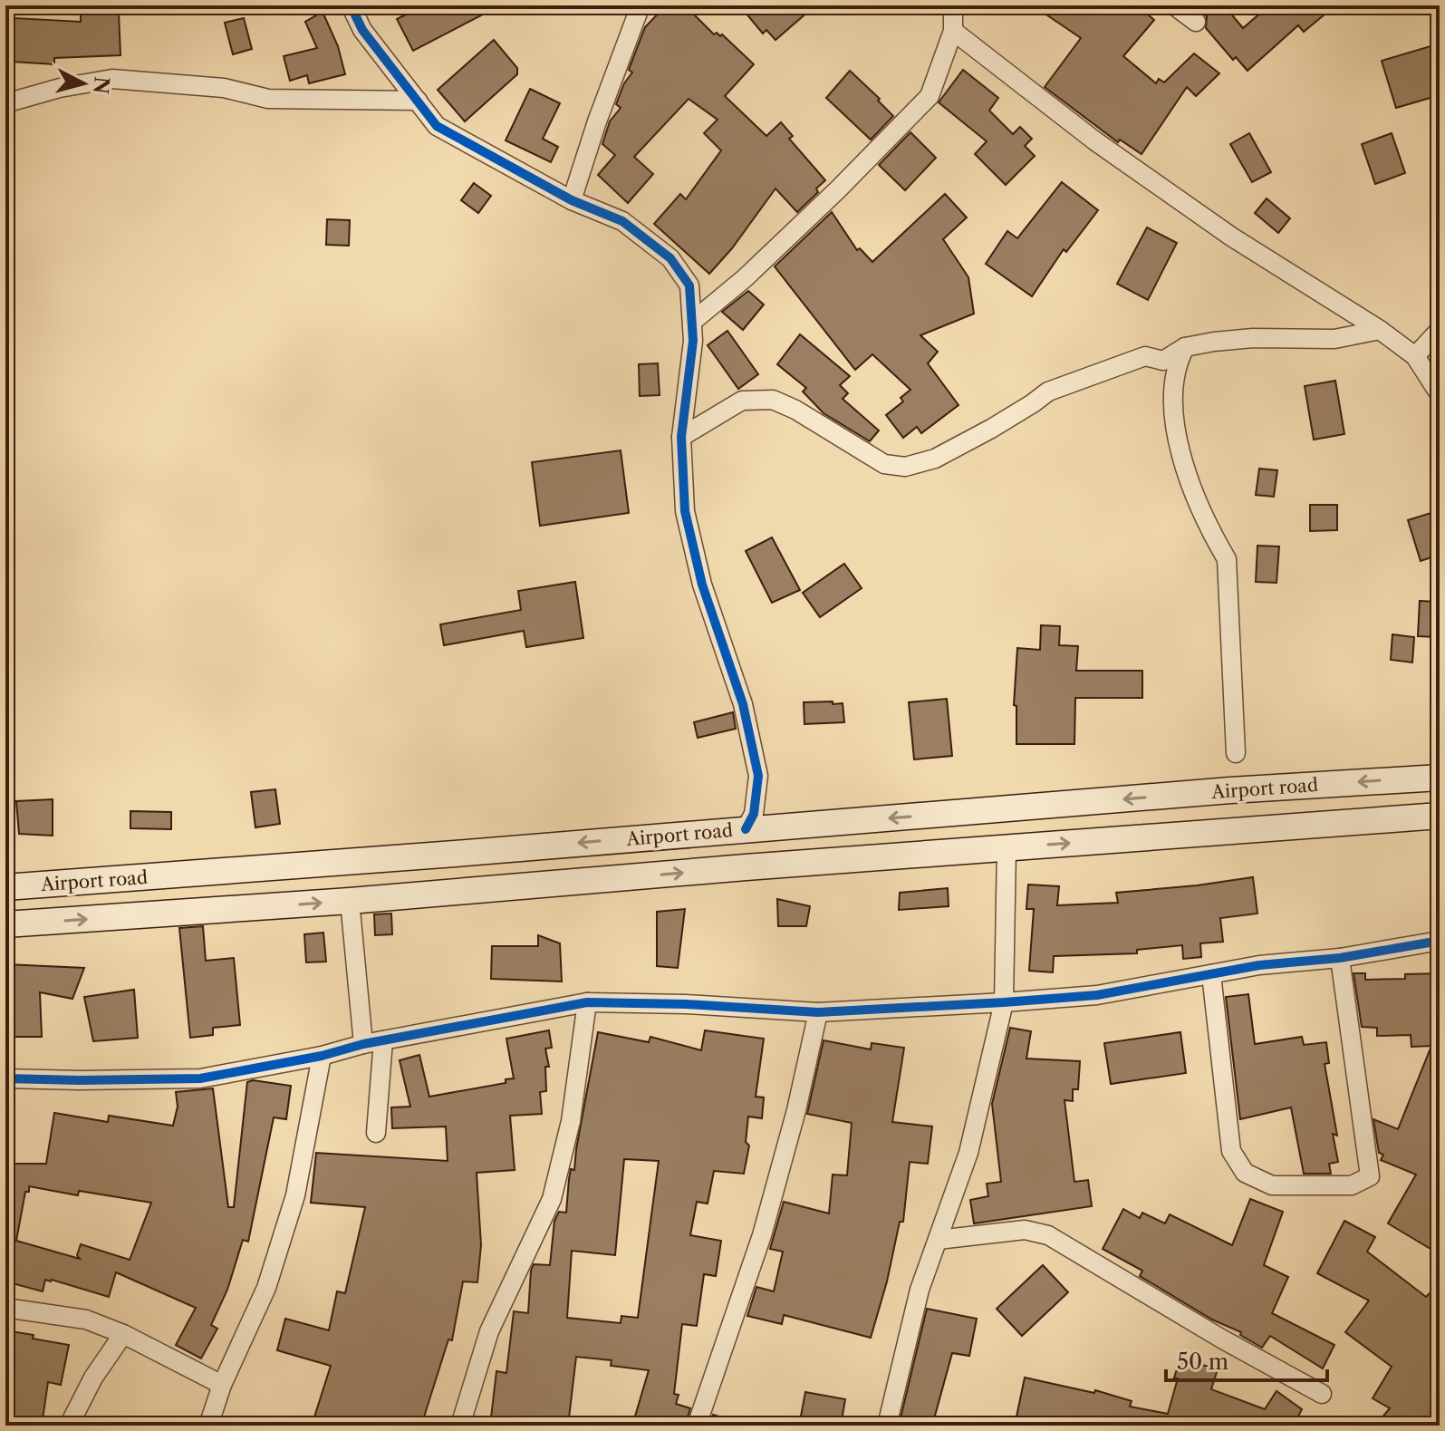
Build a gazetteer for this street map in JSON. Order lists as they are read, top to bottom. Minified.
{"streets":{"main road":["Airport road"]},"scale_bar":"50 m","north":"right"}
